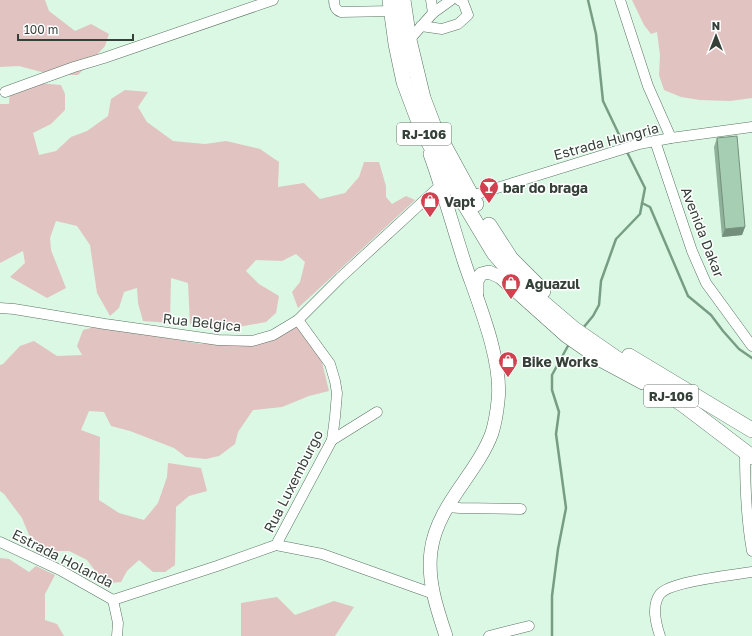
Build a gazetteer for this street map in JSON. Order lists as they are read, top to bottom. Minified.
{"streets":{"highway":["RJ-106"],"street":["Estrada Hungria","Avenida Dakar","Rua Belgica","Rua Luxemburgo","Estrada Holanda"]},"crossings":[["RJ-106","Estrada Hungria"],["Estrada Hungria","Avenida Dakar"],["Rua Belgica","Rua Luxemburgo"]],"places":{"bar":["bar do braga"],"shop":["Vapt","Aguazul","Bike Works"]},"scale_bar":"100 m","north":"top"}
